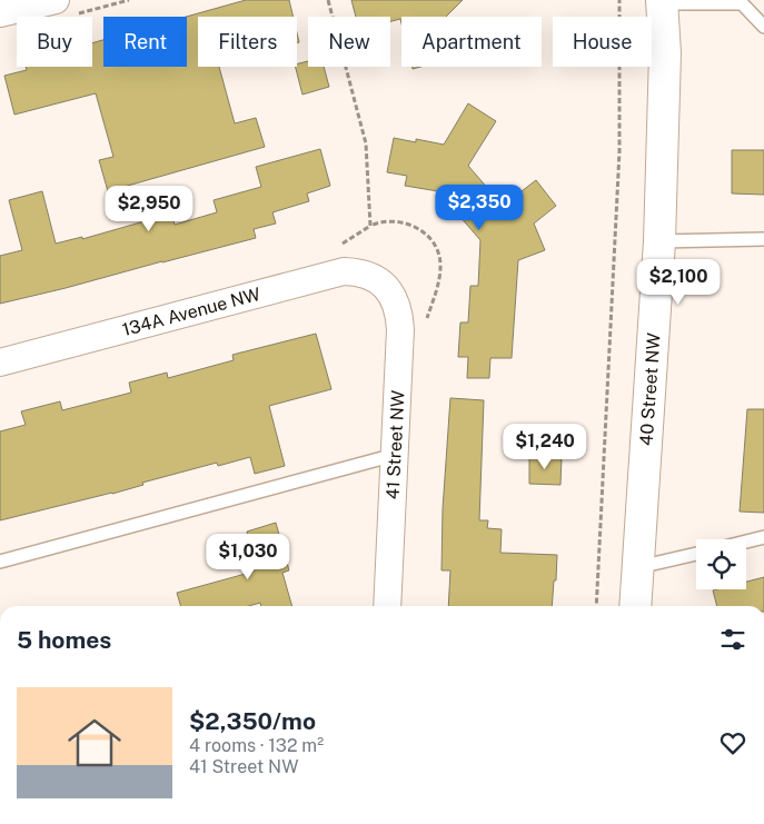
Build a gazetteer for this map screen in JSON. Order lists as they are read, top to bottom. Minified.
{"streets":{"street":["134A Avenue NW","40 Street NW","41 Street NW"]},"crossings":[["134A Avenue NW","41 Street NW"]],"page":{"chip":["Buy","Rent","Filters","New","Apartment","House"],"price":["$2,350","$2,950","$2,100","$1,240","$1,030"],"heading":"5 homes","list":[{"name":"$2,350/mo","note":"4 rooms · 132 m² · 41 Street NW"}]}}
